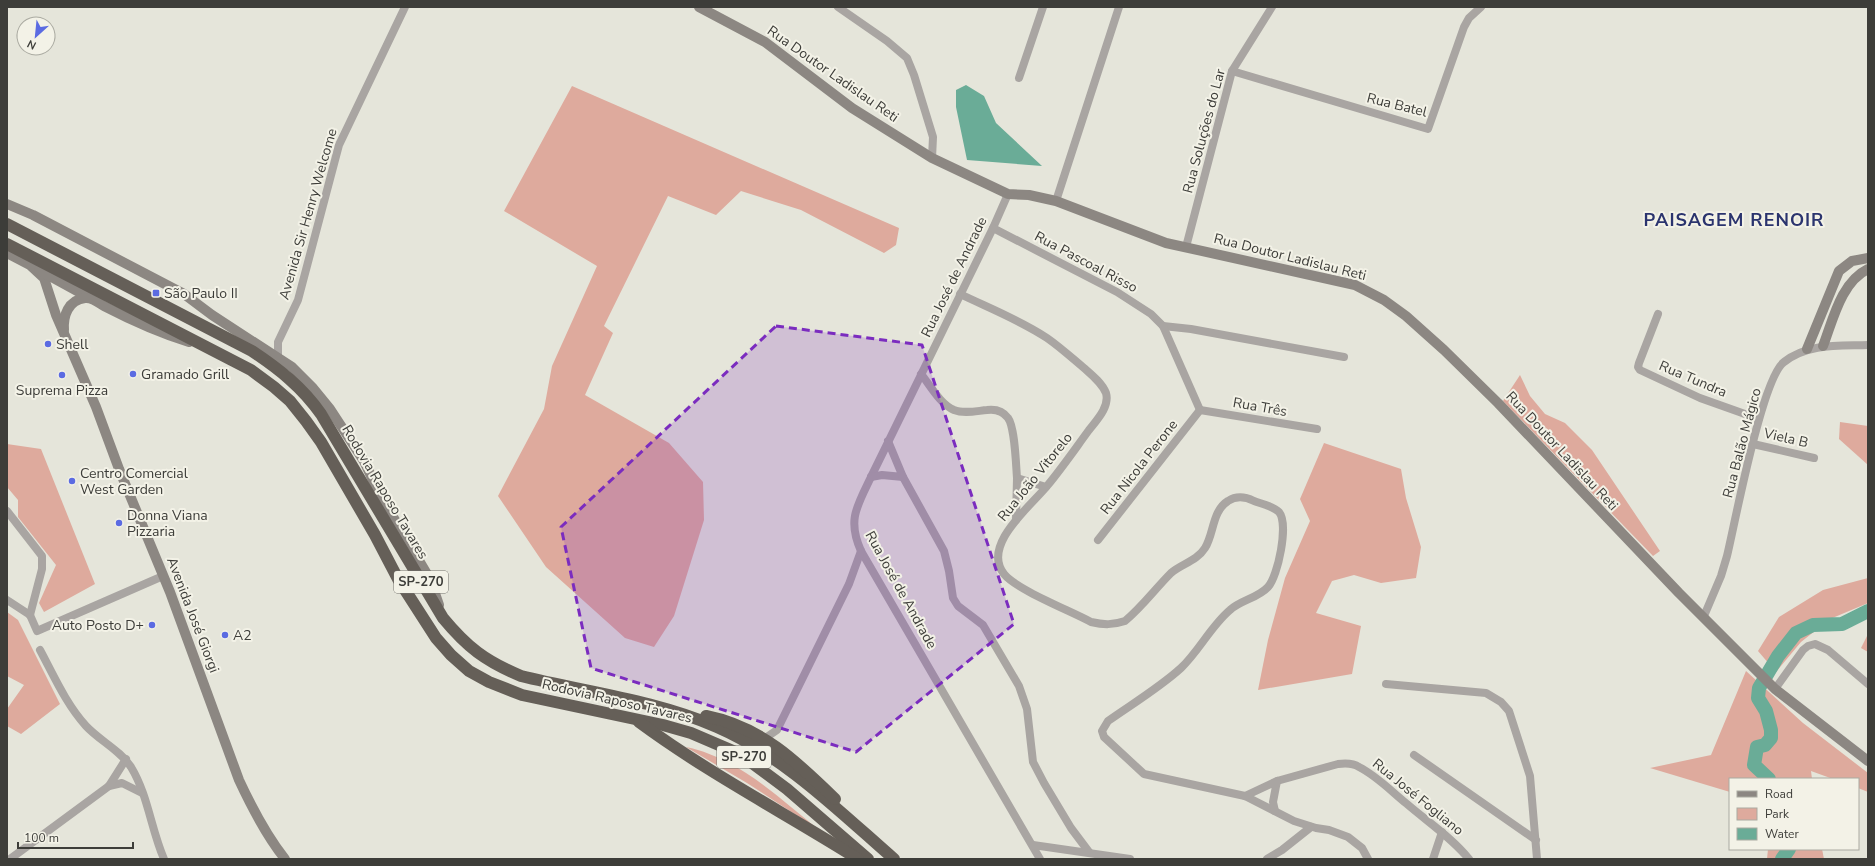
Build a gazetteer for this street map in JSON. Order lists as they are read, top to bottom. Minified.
{"streets":{"highway":["Rodovia Raposo Tavares","SP-270"],"street":["Rua Doutor Ladislau Reti","Rua Batel","Rua Soluções do Lar","Avenida Sir Henry Welcome","Rua Pascoal Risso","Rua José de Andrade","Rua Tundra","Rua Três","Viela B","Rua Balão Mágico","Rua Nicola Perone","Rua João Vitorelo","Avenida José Giorgi","Rua José Fogliano"]},"crossings":[["Rua Doutor Ladislau Reti","Rua Soluções do Lar"],["Rua Doutor Ladislau Reti","Rua José de Andrade"],["Rua Doutor Ladislau Reti","Rua Balão Mágico"],["Rua Batel","Rua Soluções do Lar"],["Rua Pascoal Risso","Rua José de Andrade"],["Rua Pascoal Risso","Rua Três"],["Rua Pascoal Risso","Rua Nicola Perone"],["Rua José de Andrade","Rua João Vitorelo"],["Rua Tundra","Rua Balão Mágico"],["Rua Três","Rua Nicola Perone"],["Viela B","Rua Balão Mágico"],["Rua João Vitorelo","Rua José Fogliano"],["Rodovia Raposo Tavares","Avenida José Giorgi"]],"districts":["PAISAGEM RENOIR"],"places":{"transit":["São Paulo II"],"other":["Shell","Gramado Grill","Suprema Pizza","Centro Comercial West Garden","Donna Viana Pizzaria","Auto Posto D+","A2"]},"legend":["Road","Park","Water"],"scale_bar":"100 m","north":"bottom left"}
